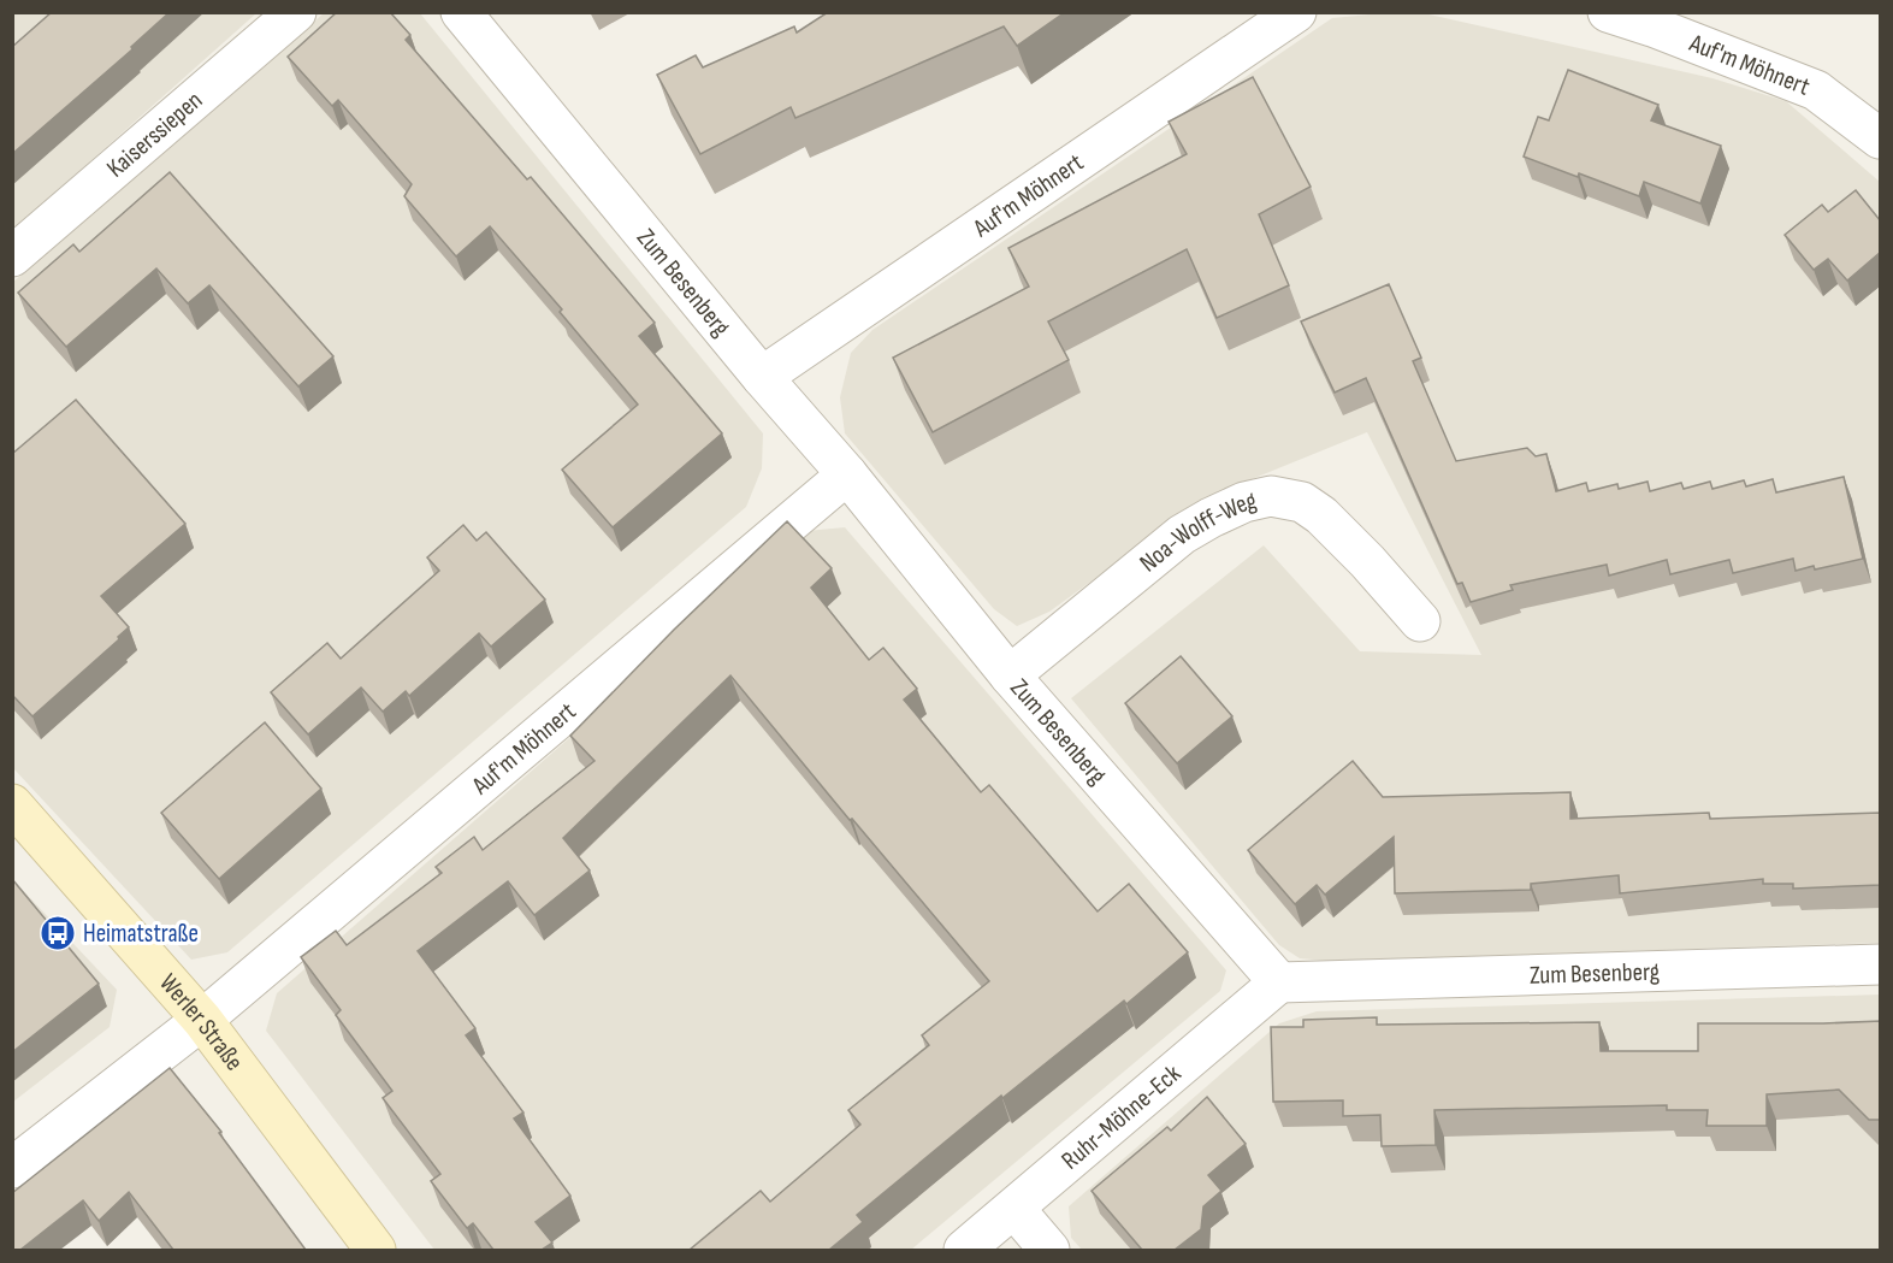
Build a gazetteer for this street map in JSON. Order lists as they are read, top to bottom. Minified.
{"streets":{"main road":["Werler Straße"],"street":["Auf'm Möhnert","Kaiserssiepen","Zum Besenberg","Noa-Wolff-Weg","Ruhr-Möhne-Eck"]},"crossings":[["Auf'm Möhnert","Zum Besenberg"],["Auf'm Möhnert","Werler Straße"],["Zum Besenberg","Noa-Wolff-Weg"],["Zum Besenberg","Ruhr-Möhne-Eck"]],"places":{"bus stop":["Heimatstraße"]}}
